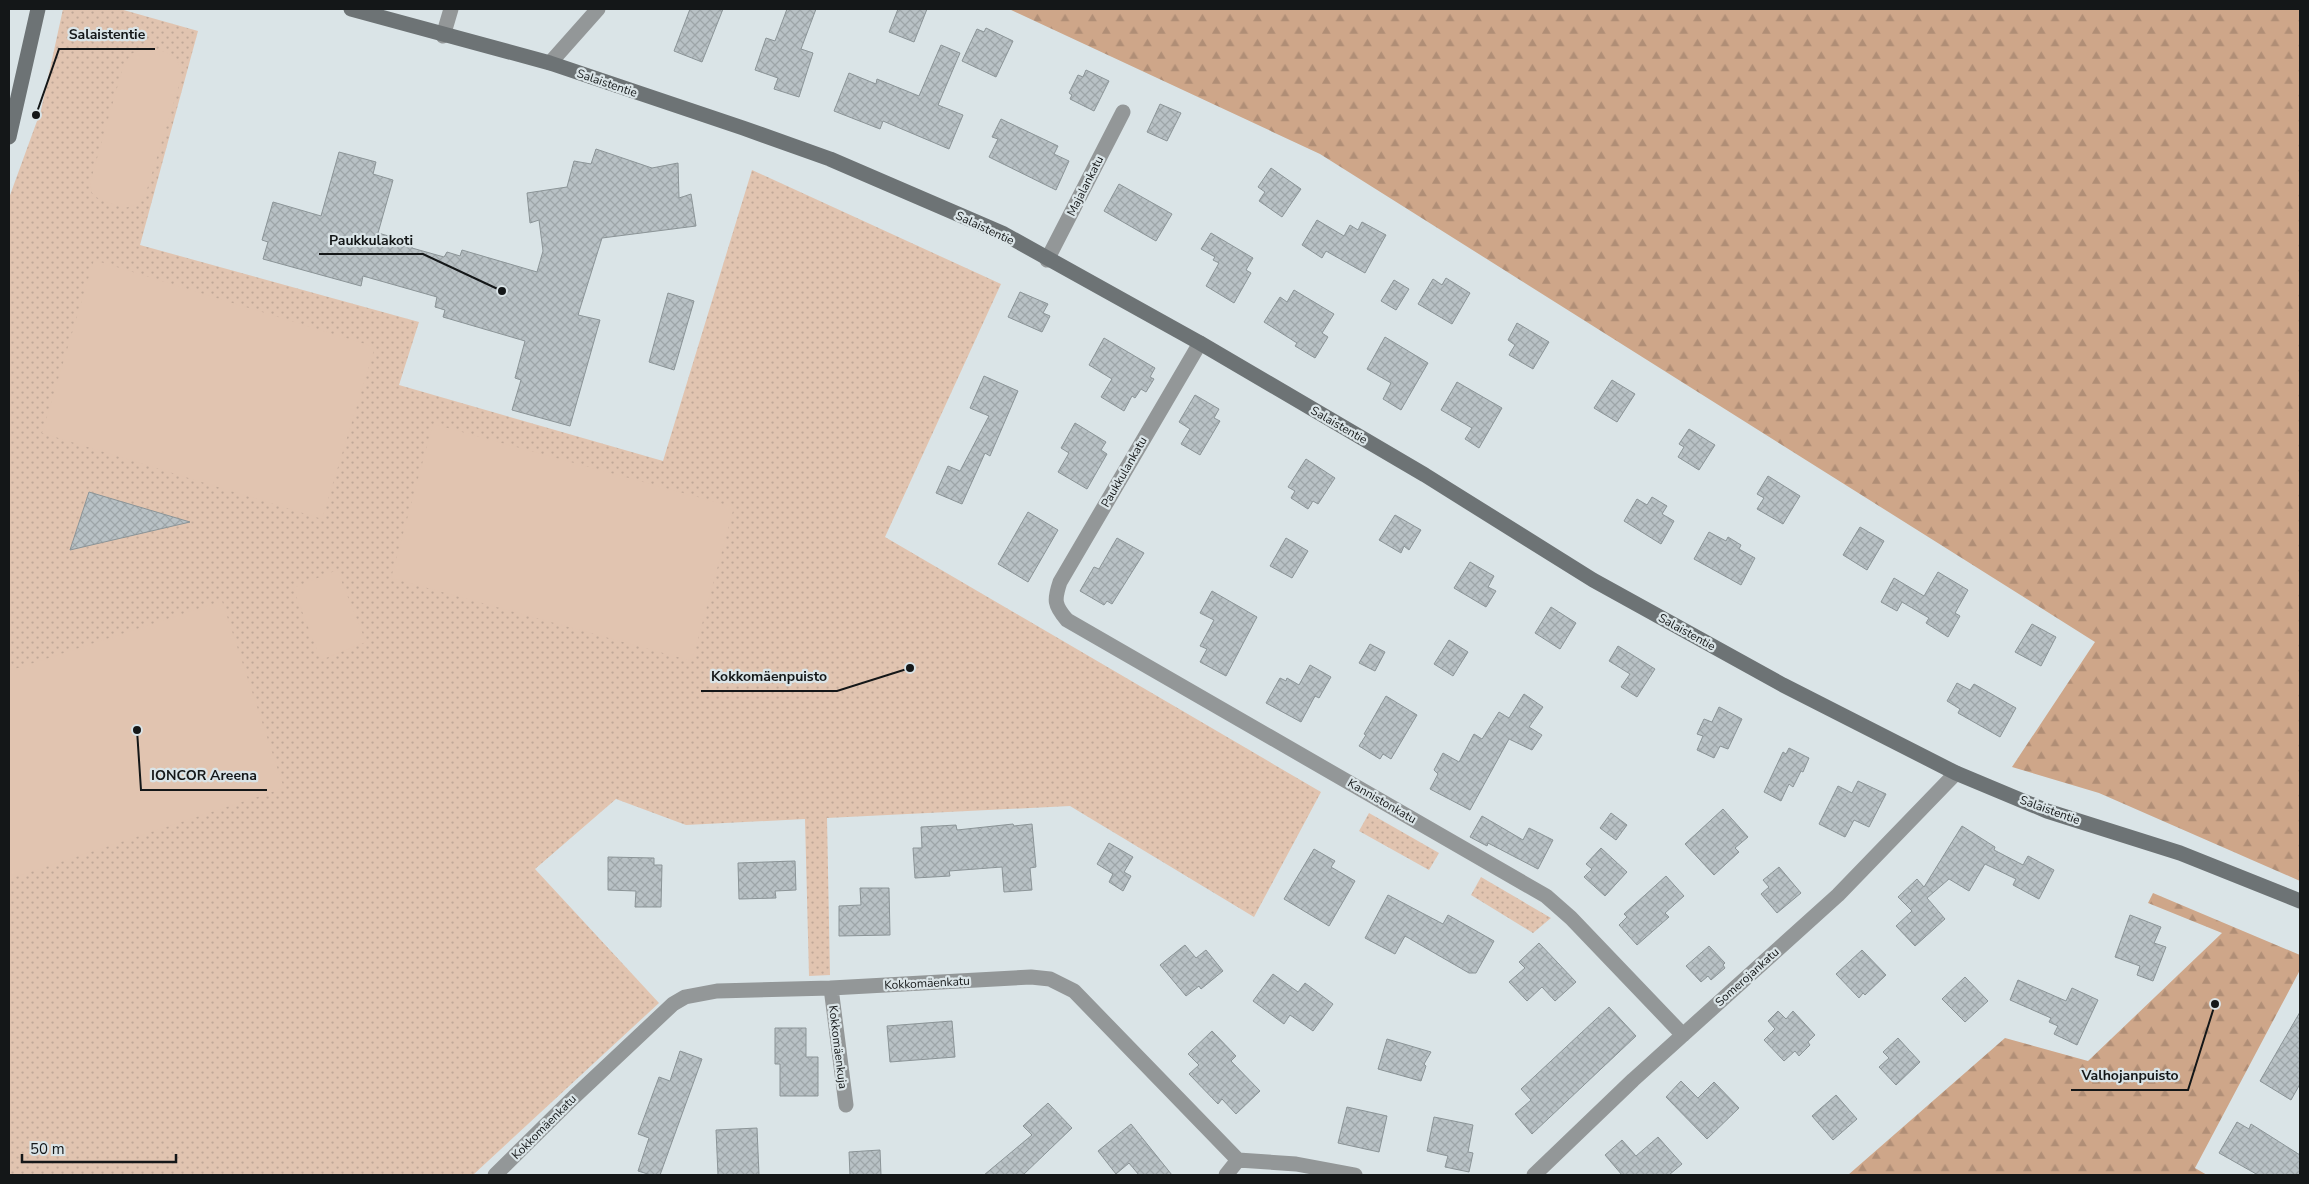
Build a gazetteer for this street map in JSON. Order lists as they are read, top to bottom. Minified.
{"streets":{"street":["Salaistentie","Majalankatu","Paukkulankatu","Kannistonkatu","Somerojankatu","Kokkomäenkatu","Kokkomäenkuja"]},"crossings":[["Salaistentie","Majalankatu"],["Salaistentie","Paukkulankatu"],["Salaistentie","Somerojankatu"],["Paukkulankatu","Kannistonkatu"],["Kannistonkatu","Somerojankatu"],["Kokkomäenkatu","Kokkomäenkuja"]],"places":["Salaistentie","Paukkulakoti","Kokkomäenpuisto","IONCOR Areena","Valhojanpuisto"],"scale_bar":"50 m"}
